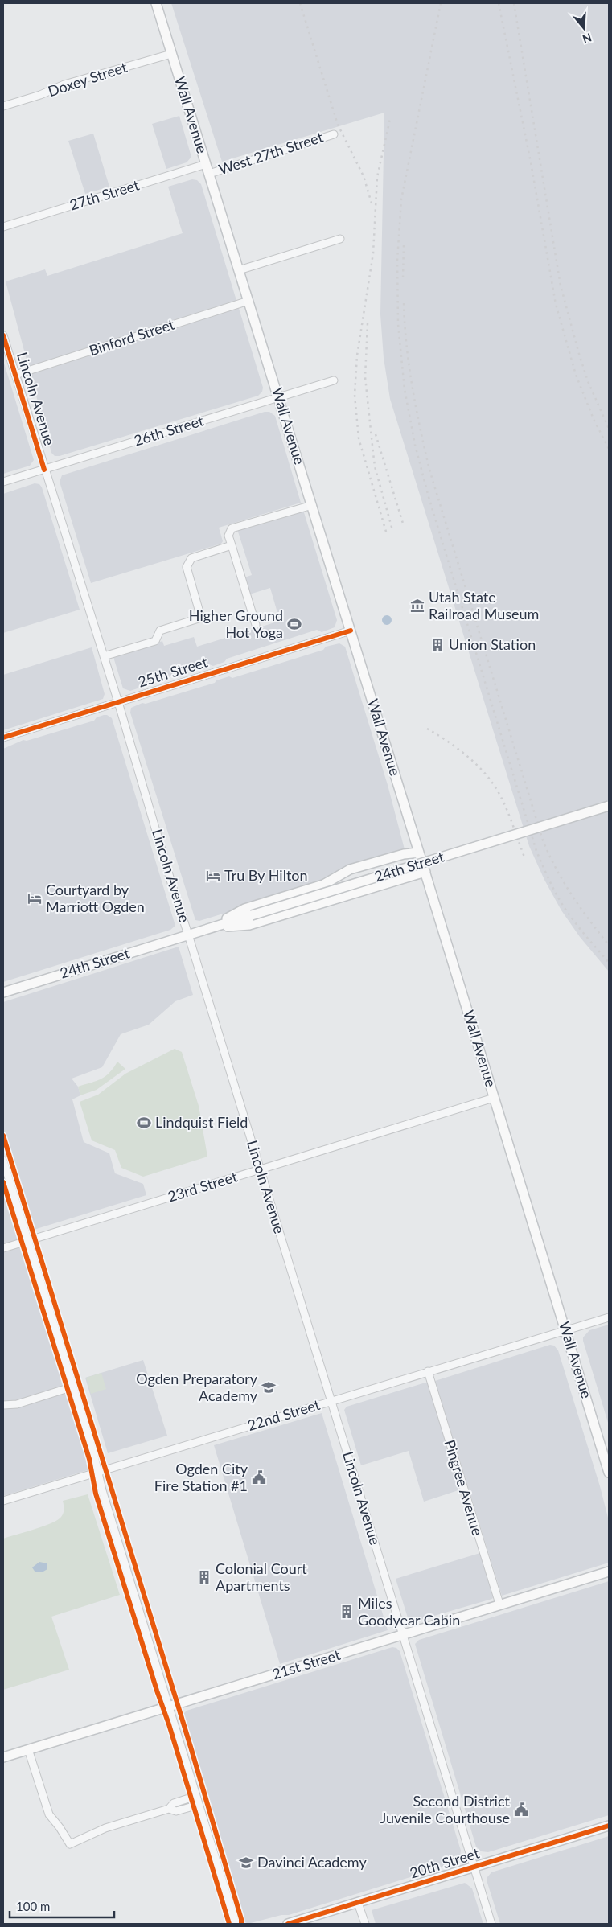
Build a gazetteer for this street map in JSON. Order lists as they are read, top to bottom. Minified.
{"streets":{"main road":["Wall Avenue","24th Street","21st Street","20th Street"],"street":["Doxey Street","West 27th Street","27th Street","Binford Street","Lincoln Avenue","26th Street","25th Street","23rd Street","22nd Street","Pingree Avenue"]},"crossings":[["Doxey Street","Wall Avenue"],["Wall Avenue","West 27th Street"],["Wall Avenue","27th Street"],["Wall Avenue","Binford Street"],["Wall Avenue","26th Street"],["Wall Avenue","25th Street"],["Wall Avenue","24th Street"],["Wall Avenue","23rd Street"],["Wall Avenue","22nd Street"],["West 27th Street","27th Street"],["Binford Street","Lincoln Avenue"],["Lincoln Avenue","26th Street"],["Lincoln Avenue","25th Street"],["Lincoln Avenue","24th Street"],["Lincoln Avenue","23rd Street"],["Lincoln Avenue","22nd Street"],["Lincoln Avenue","21st Street"],["Lincoln Avenue","20th Street"],["22nd Street","Pingree Avenue"],["Pingree Avenue","21st Street"]],"places":{"museum":["Utah State Railroad Museum"],"sports":["Higher Ground Hot Yoga","Lindquist Field"],"building":["Union Station","Colonial Court Apartments","Miles Goodyear Cabin"],"hotel":["Tru By Hilton","Courtyard by Marriott Ogden"],"school or university":["Ogden Preparatory Academy","Davinci Academy"],"public building":["Ogden City Fire Station #1","Second District Juvenile Courthouse"]},"scale_bar":"100 m","north":"bottom"}
